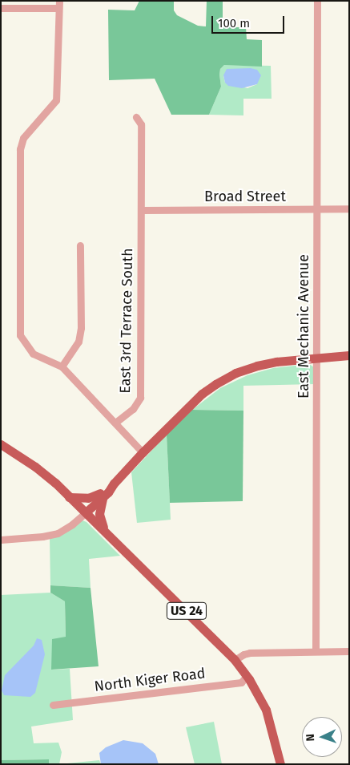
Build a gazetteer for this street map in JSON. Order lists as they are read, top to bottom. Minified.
{"streets":{"main road":["US 24"],"street":["Broad Street","East 3rd Terrace South","East Mechanic Avenue","North Kiger Road"]},"crossings":[["Broad Street","East 3rd Terrace South"],["Broad Street","East Mechanic Avenue"],["US 24","North Kiger Road"]],"scale_bar":"100 m","north":"left"}
